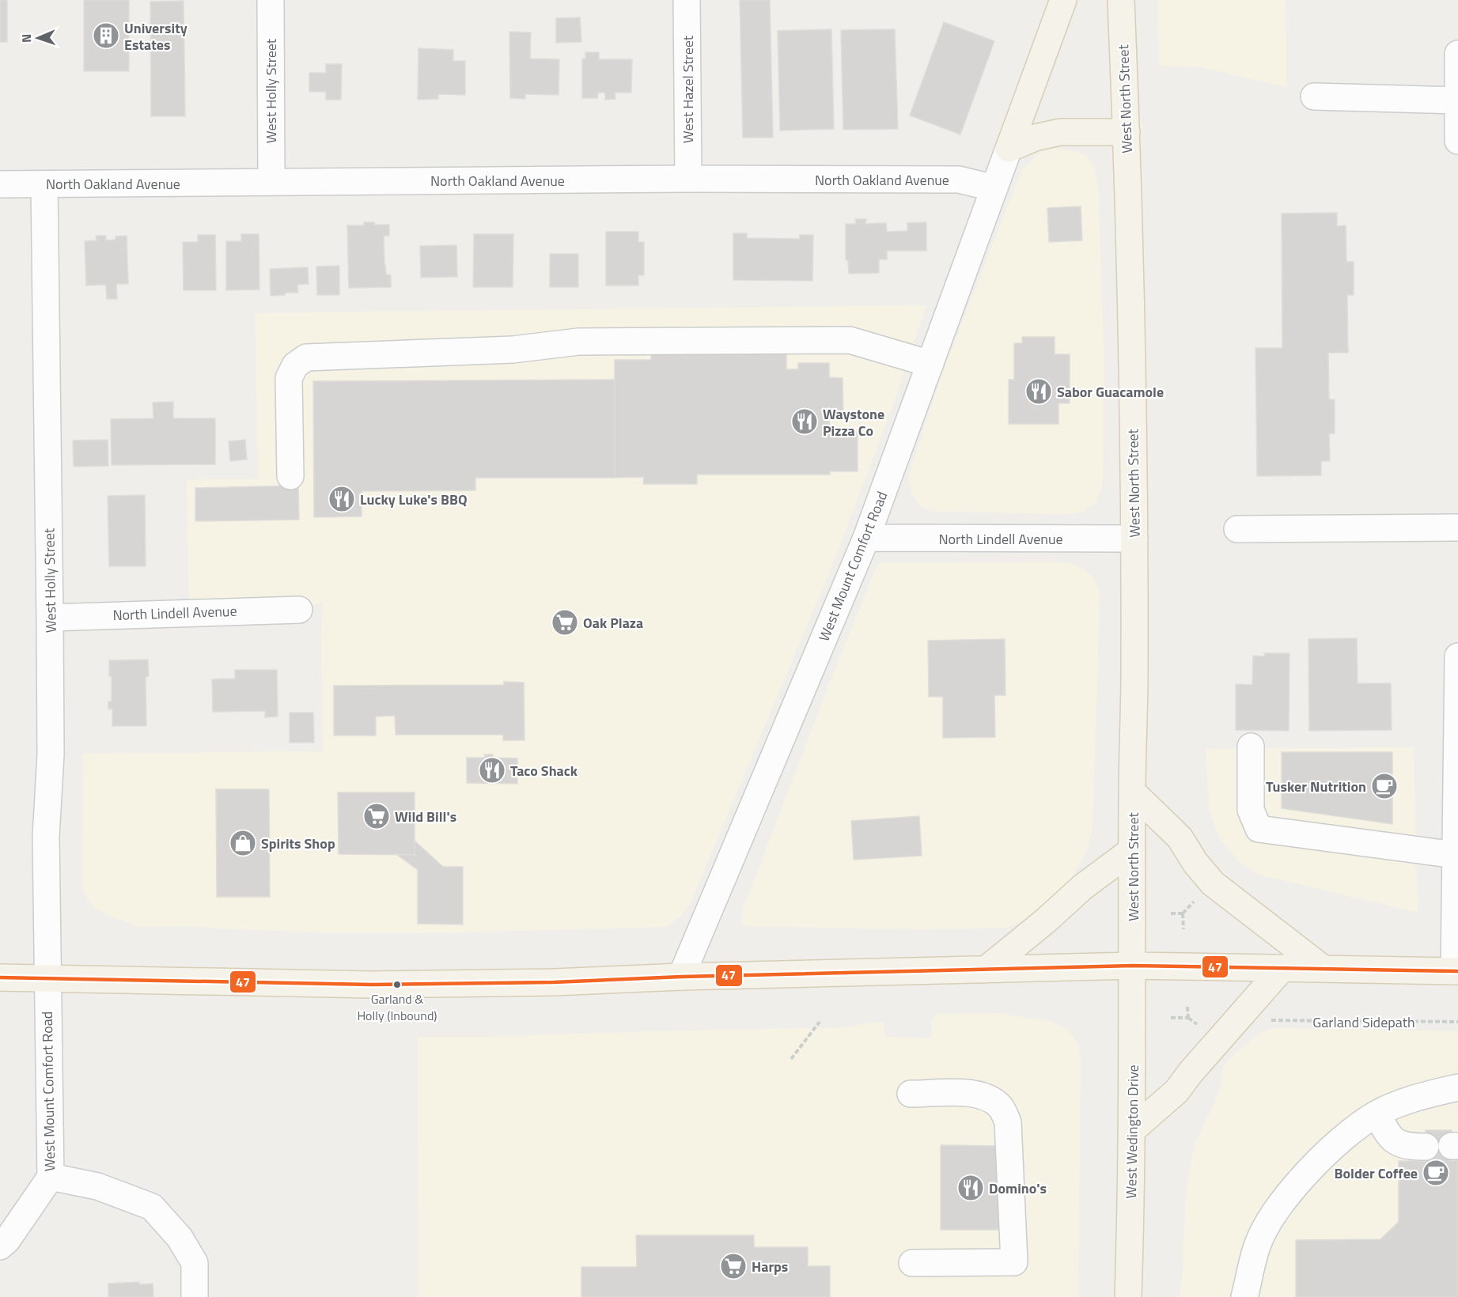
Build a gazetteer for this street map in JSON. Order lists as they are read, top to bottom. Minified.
{"streets":{"main road":["West North Street","West Wedington Drive"],"street":["West Hazel Street","West Holly Street","North Oakland Avenue","North Lindell Avenue","West Mount Comfort Road"],"path":["Garland Sidepath"]},"crossings":[["West Hazel Street","North Oakland Avenue"],["West Holly Street","North Oakland Avenue"],["West Holly Street","North Lindell Avenue"],["West Holly Street","West Mount Comfort Road"],["West North Street","North Lindell Avenue"],["West North Street","West Wedington Drive"],["North Oakland Avenue","West Mount Comfort Road"],["North Lindell Avenue","West Mount Comfort Road"]],"places":{"building":["University Estates"],"restaurant":["Sabor Guacamole","Waystone Pizza Co","Lucky Luke's BBQ","Taco Shack","Domino's"],"supermarket":["Oak Plaza","Wild Bill's","Harps"],"cafe":["Tusker Nutrition","Bolder Coffee"],"shop":["Spirits Shop"],"other":["Garland & Holly (Inbound)"]},"lines":["transit line 47"],"north":"left"}
